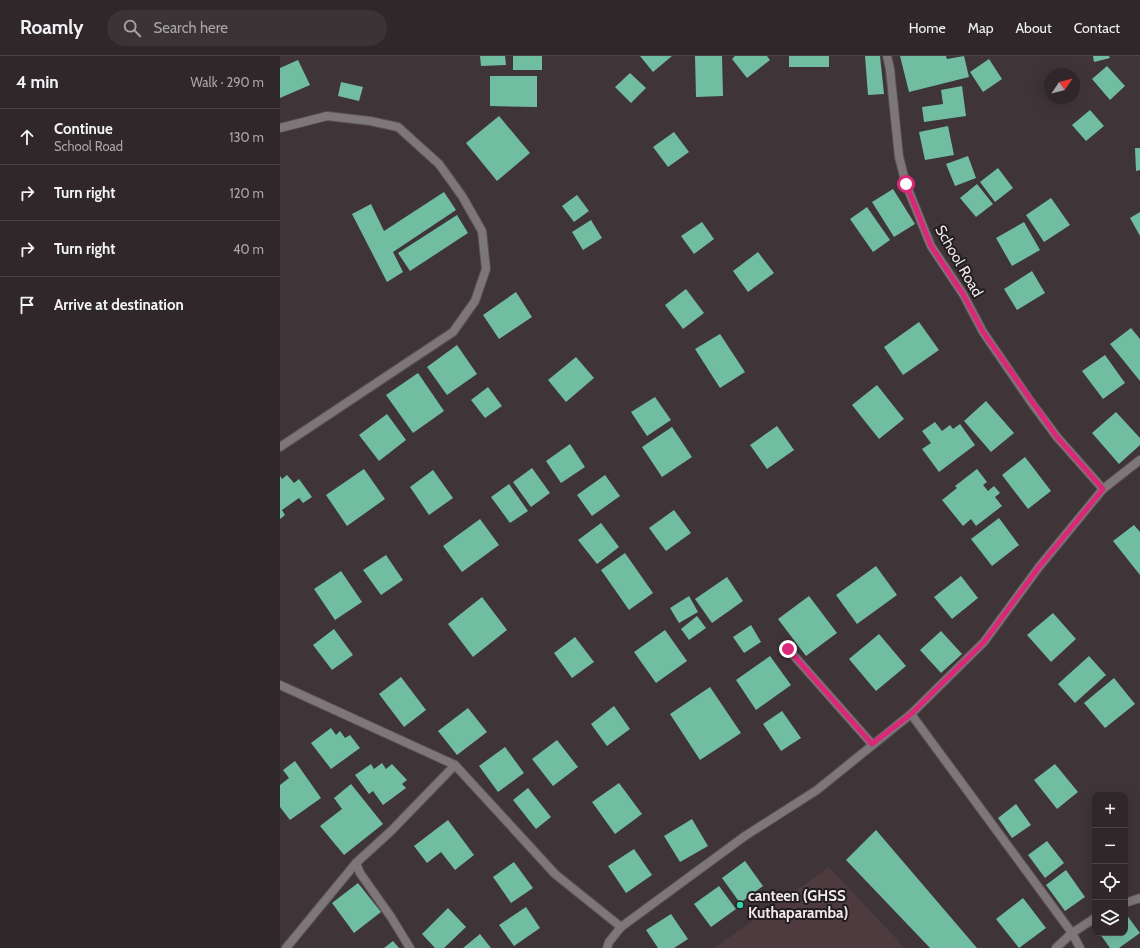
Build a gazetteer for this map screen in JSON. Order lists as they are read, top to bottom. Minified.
{"streets":{"street":["School Road"]},"places":["canteen (GHSS Kuthaparamba)"],"north":"top right","page":{"header":"Roamly","search":"Search here","nav":["Home","Map","About","Contact"],"heading":["4 min","Walk · 290 m"],"list":[["Continue","School Road","130 m"],["Turn right","120 m"],["Turn right","40 m"],"Arrive at destination"],"map_buttons":["+","−"]}}
